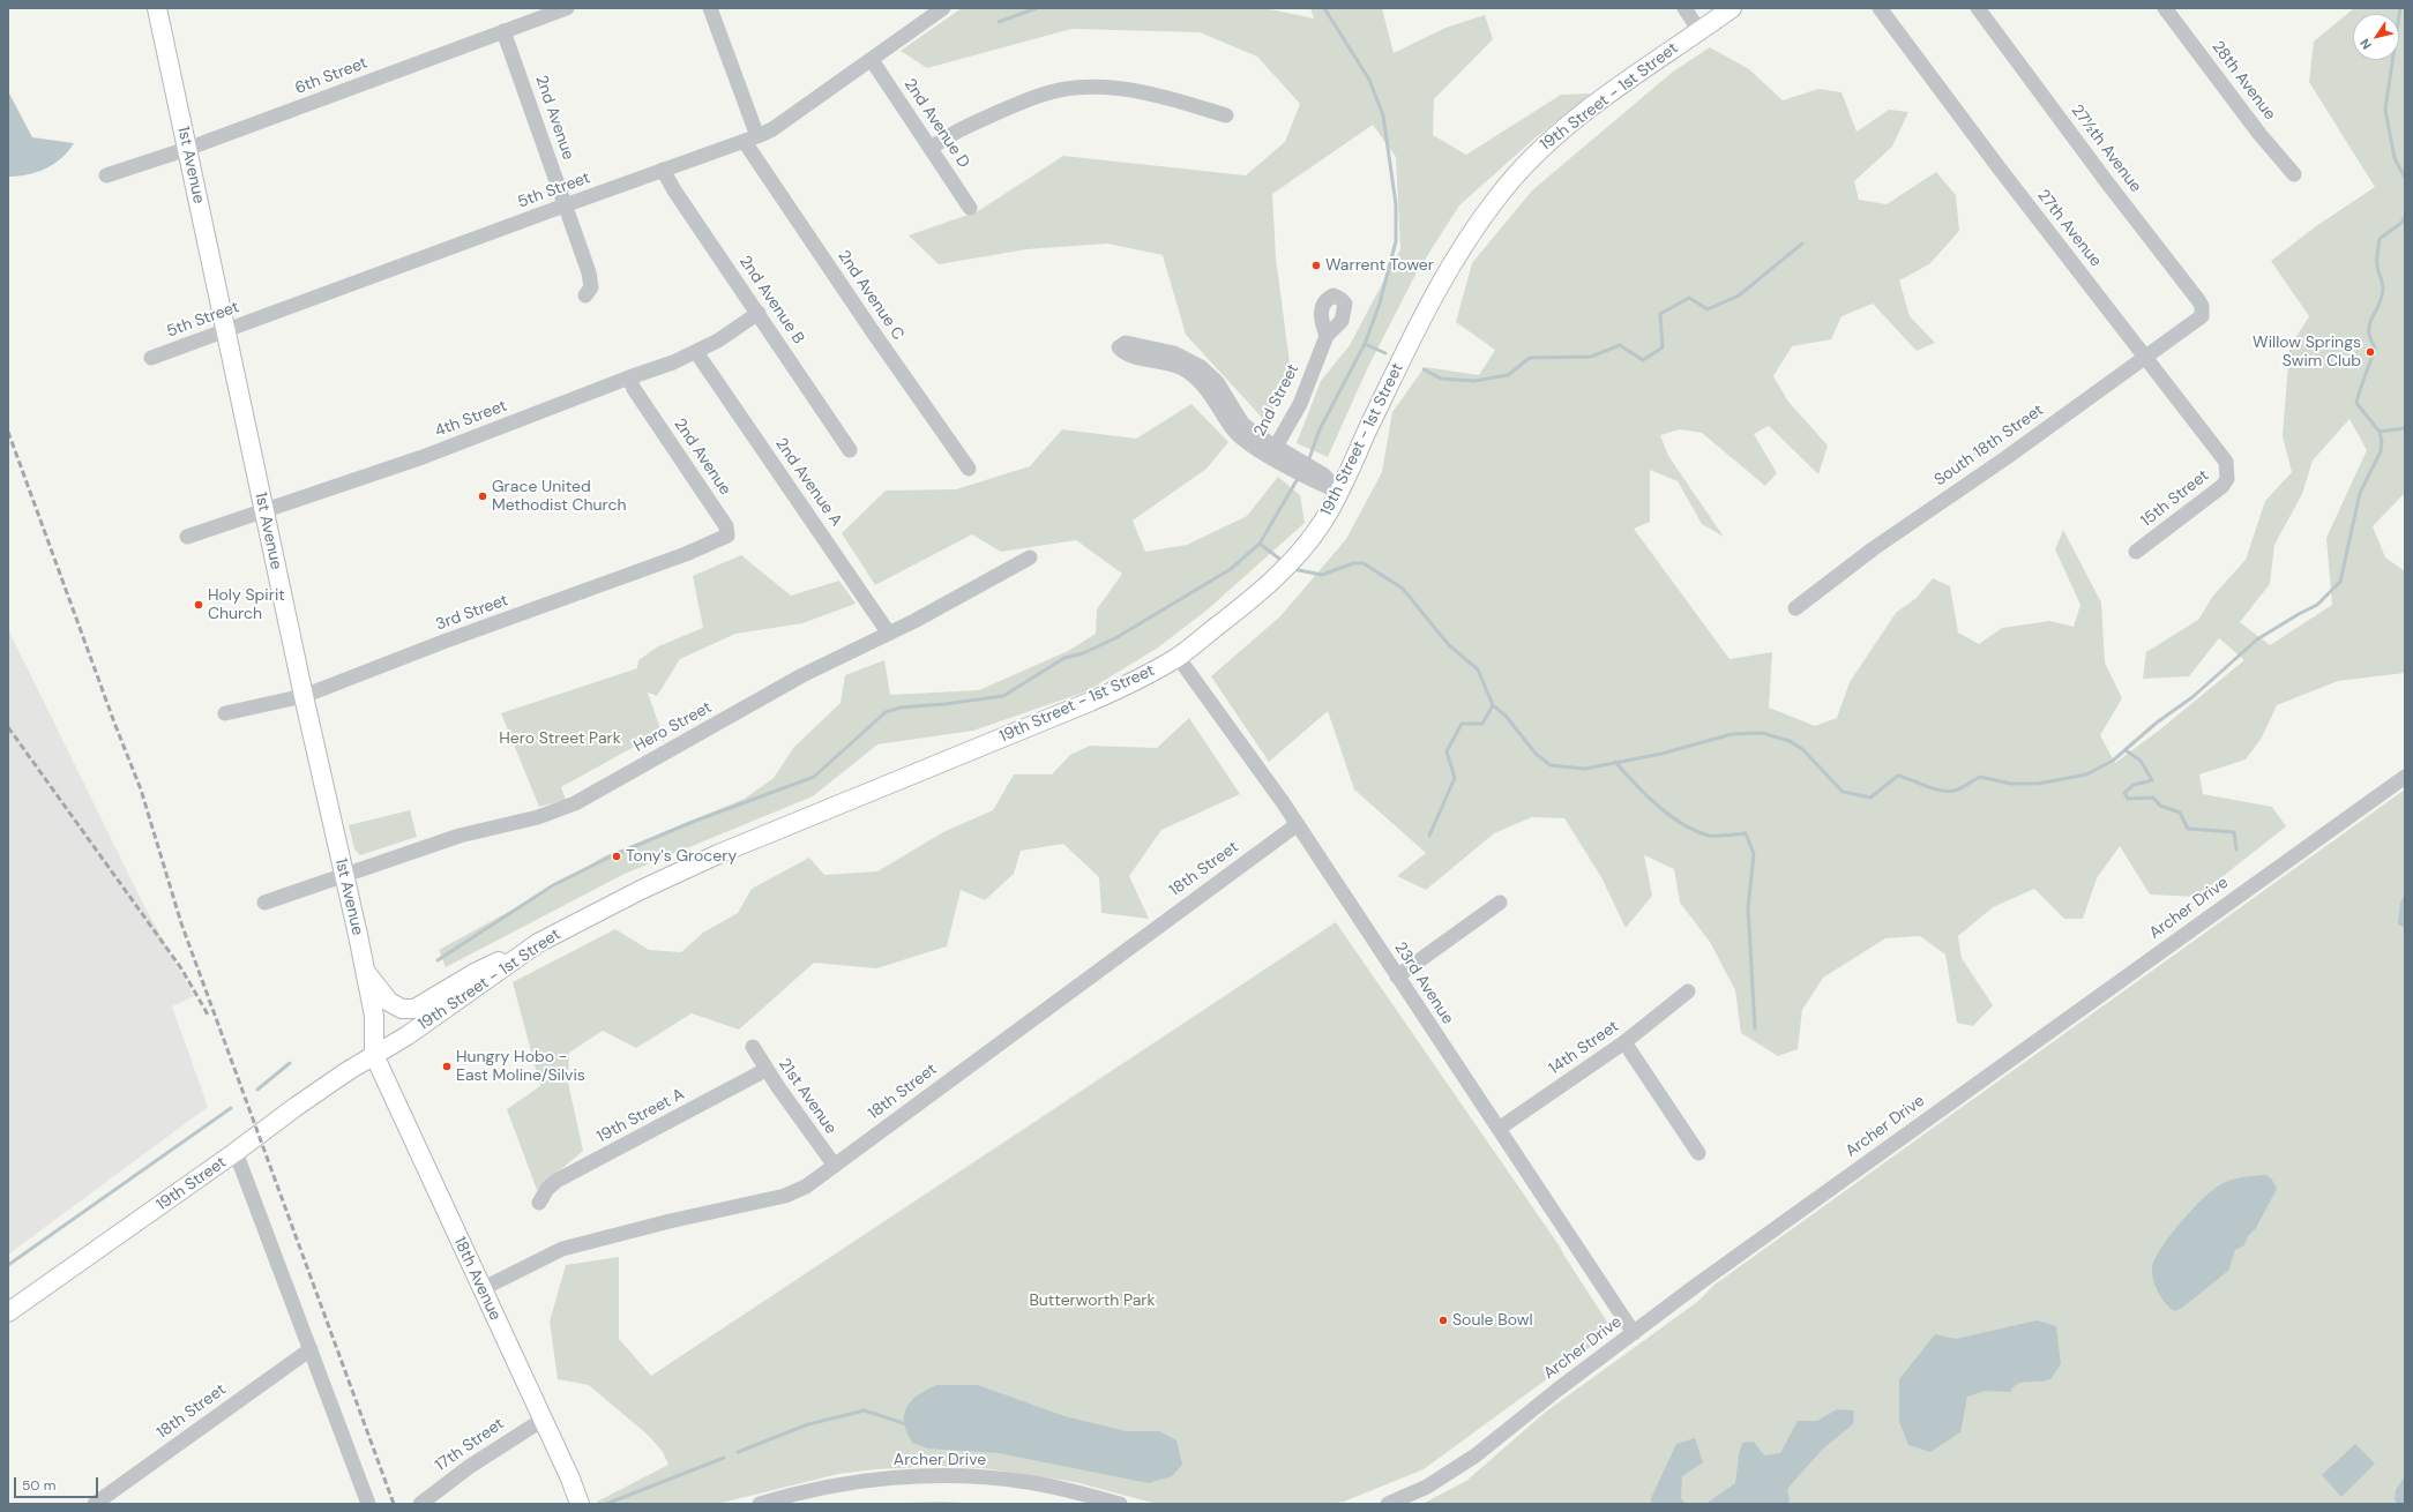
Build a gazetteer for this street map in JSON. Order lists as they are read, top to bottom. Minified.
{"streets":{"main road":["19th Street - 1st Street","1st Avenue","19th Street","18th Avenue"],"street":["6th Street","28th Avenue","2nd Avenue","2nd Avenue D","27½th Avenue","5th Street","27th Avenue","2nd Avenue C","2nd Avenue B","2nd Street","4th Street","South 18th Street","2nd Avenue A","15th Street","3rd Street","Hero Street","18th Street","Archer Drive","23rd Avenue","14th Street","21st Avenue","19th Street A","17th Street"]},"crossings":[["6th Street","2nd Avenue"],["6th Street","1st Avenue"],["19th Street - 1st Street","1st Avenue"],["19th Street - 1st Street","23rd Avenue"],["19th Street - 1st Street","19th Street"],["19th Street - 1st Street","18th Avenue"],["2nd Avenue","5th Street"],["2nd Avenue","4th Street"],["2nd Avenue","3rd Street"],["2nd Avenue D","5th Street"],["27½th Avenue","South 18th Street"],["1st Avenue","5th Street"],["1st Avenue","4th Street"],["1st Avenue","3rd Street"],["1st Avenue","Hero Street"],["1st Avenue","19th Street"],["1st Avenue","18th Avenue"],["5th Street","2nd Avenue C"],["5th Street","2nd Avenue B"],["27th Avenue","South 18th Street"],["27th Avenue","15th Street"],["2nd Avenue B","4th Street"],["4th Street","2nd Avenue A"],["2nd Avenue A","Hero Street"],["18th Street","23rd Avenue"],["18th Street","21st Avenue"],["18th Street","18th Avenue"],["Archer Drive","23rd Avenue"],["23rd Avenue","14th Street"],["21st Avenue","19th Street A"],["19th Street","18th Avenue"],["18th Avenue","17th Street"]],"parks":["Hero Street Park","Butterworth Park"],"places":["Warrent Tower","Willow Springs Swim Club","Grace United Methodist Church","Holy Spirit Church","Tony's Grocery","Hungry Hobo - East Moline/Silvis","Soule Bowl"],"scale_bar":"50 m","north":"bottom left"}
